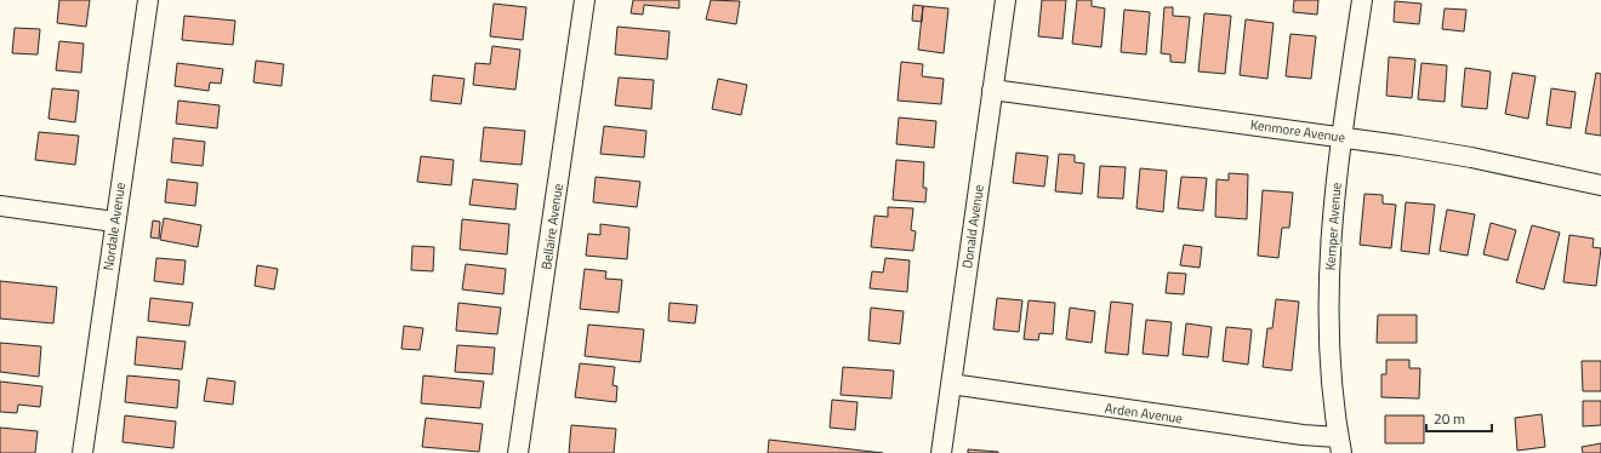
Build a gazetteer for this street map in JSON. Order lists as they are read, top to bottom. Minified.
{"streets":{"street":["Kenmore Avenue","Nordale Avenue","Bellaire Avenue","Donald Avenue","Kemper Avenue","Arden Avenue"]},"crossings":[["Kenmore Avenue","Donald Avenue"],["Kenmore Avenue","Kemper Avenue"],["Donald Avenue","Arden Avenue"],["Kemper Avenue","Arden Avenue"]],"scale_bar":"20 m"}
